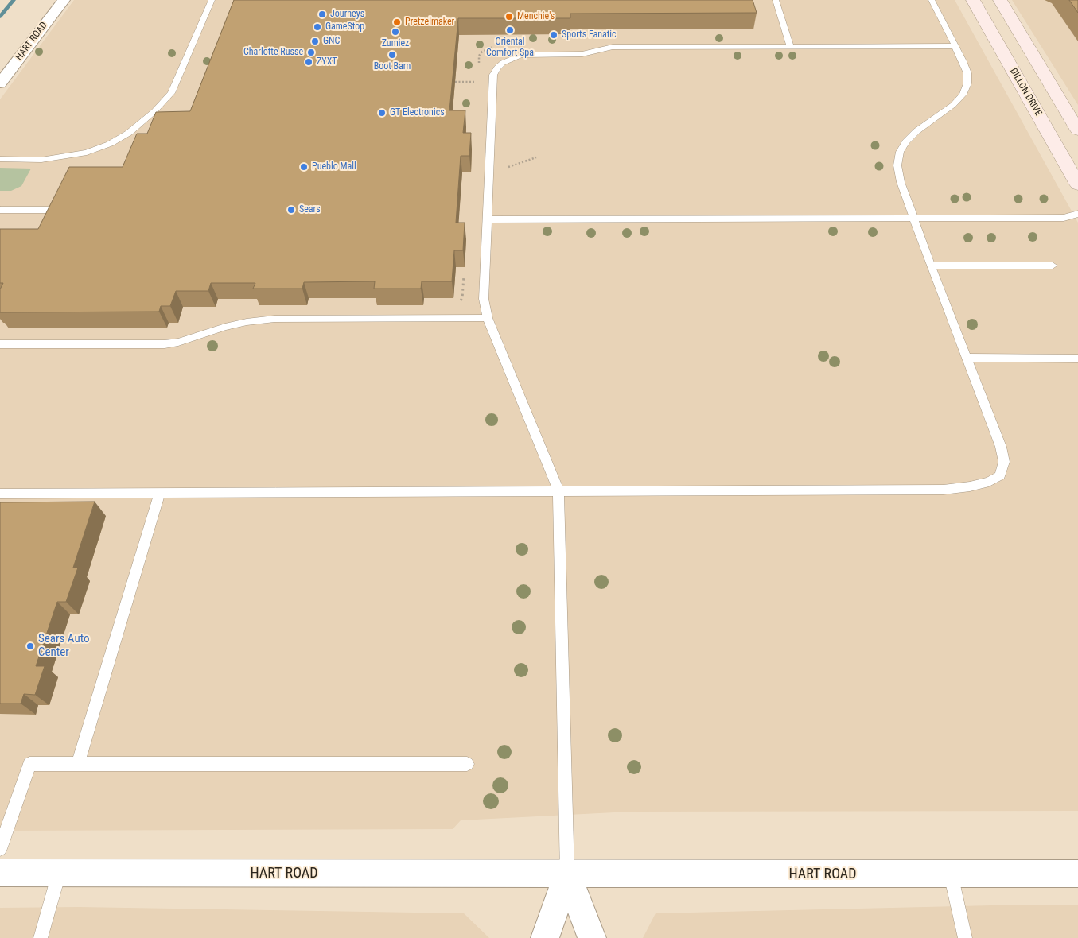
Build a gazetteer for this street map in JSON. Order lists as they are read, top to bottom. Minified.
{"streets":{"main road":["DILLON DRIVE"],"street":["HART ROAD"]},"places":["Journeys","Menchie's","Pretzelmaker","GameStop","Oriental Comfort Spa","Zumiez","Sports Fanatic","GNC","Charlotte Russe","Boot Barn","ZYXT","GT Electronics","Pueblo Mall","Sears","Sears Auto Center"]}
